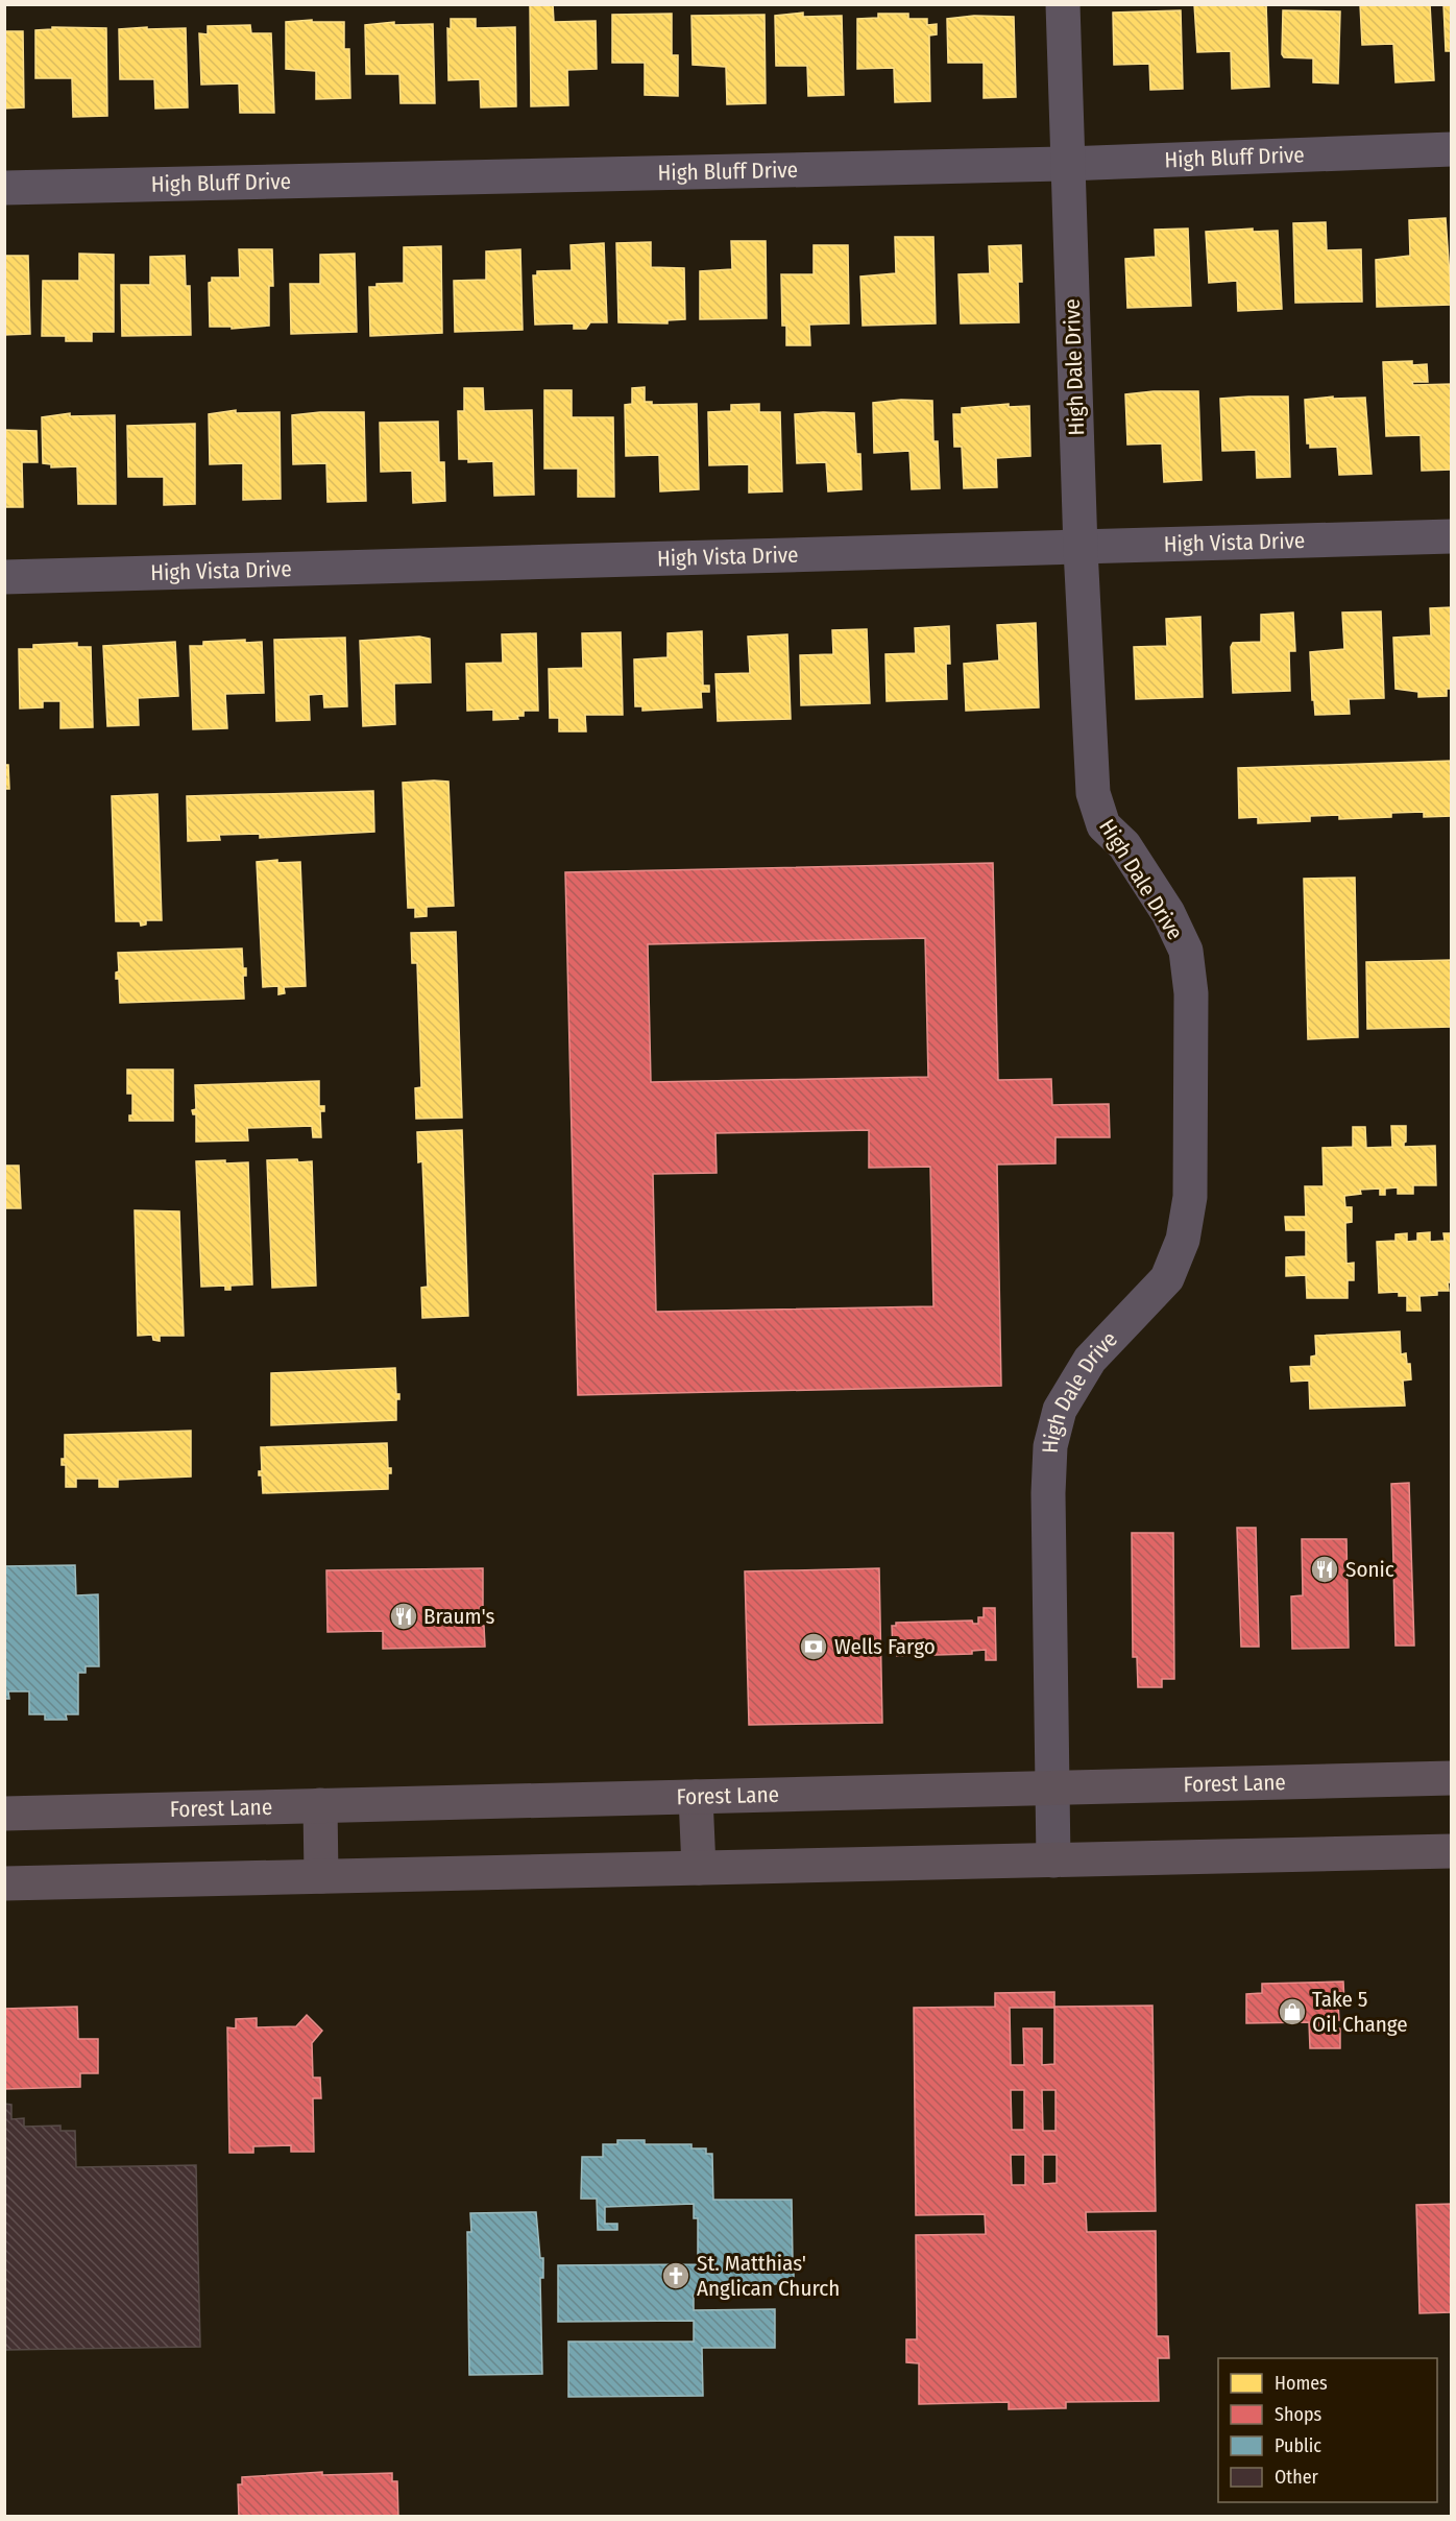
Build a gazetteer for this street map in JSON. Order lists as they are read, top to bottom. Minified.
{"streets":{"main road":["Forest Lane"],"street":["High Bluff Drive","High Dale Drive","High Vista Drive"]},"crossings":[["High Bluff Drive","High Dale Drive"],["High Dale Drive","High Vista Drive"],["High Dale Drive","Forest Lane"]],"places":{"restaurant":["Sonic","Braum's"],"bank":["Wells Fargo"],"shop":["Take 5 Oil Change"],"church":["St. Matthias' Anglican Church"]},"legend":["Homes","Shops","Public","Other"]}
